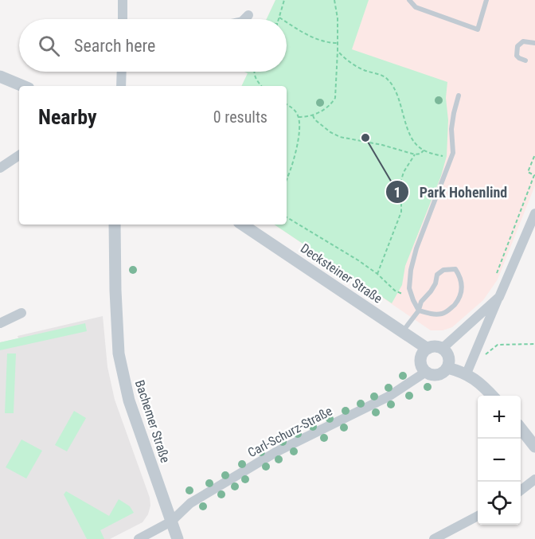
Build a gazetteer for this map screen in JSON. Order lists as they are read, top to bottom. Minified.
{"streets":{"street":["Decksteiner Straße","Bachemer Straße","Carl-Schurz-Straße"]},"crossings":[["Decksteiner Straße","Carl-Schurz-Straße"],["Bachemer Straße","Carl-Schurz-Straße"]],"places":["Park Hohenlind"],"page":{"search":"Search here","heading":["Nearby","0 results"],"map_buttons":["+","−"]}}
